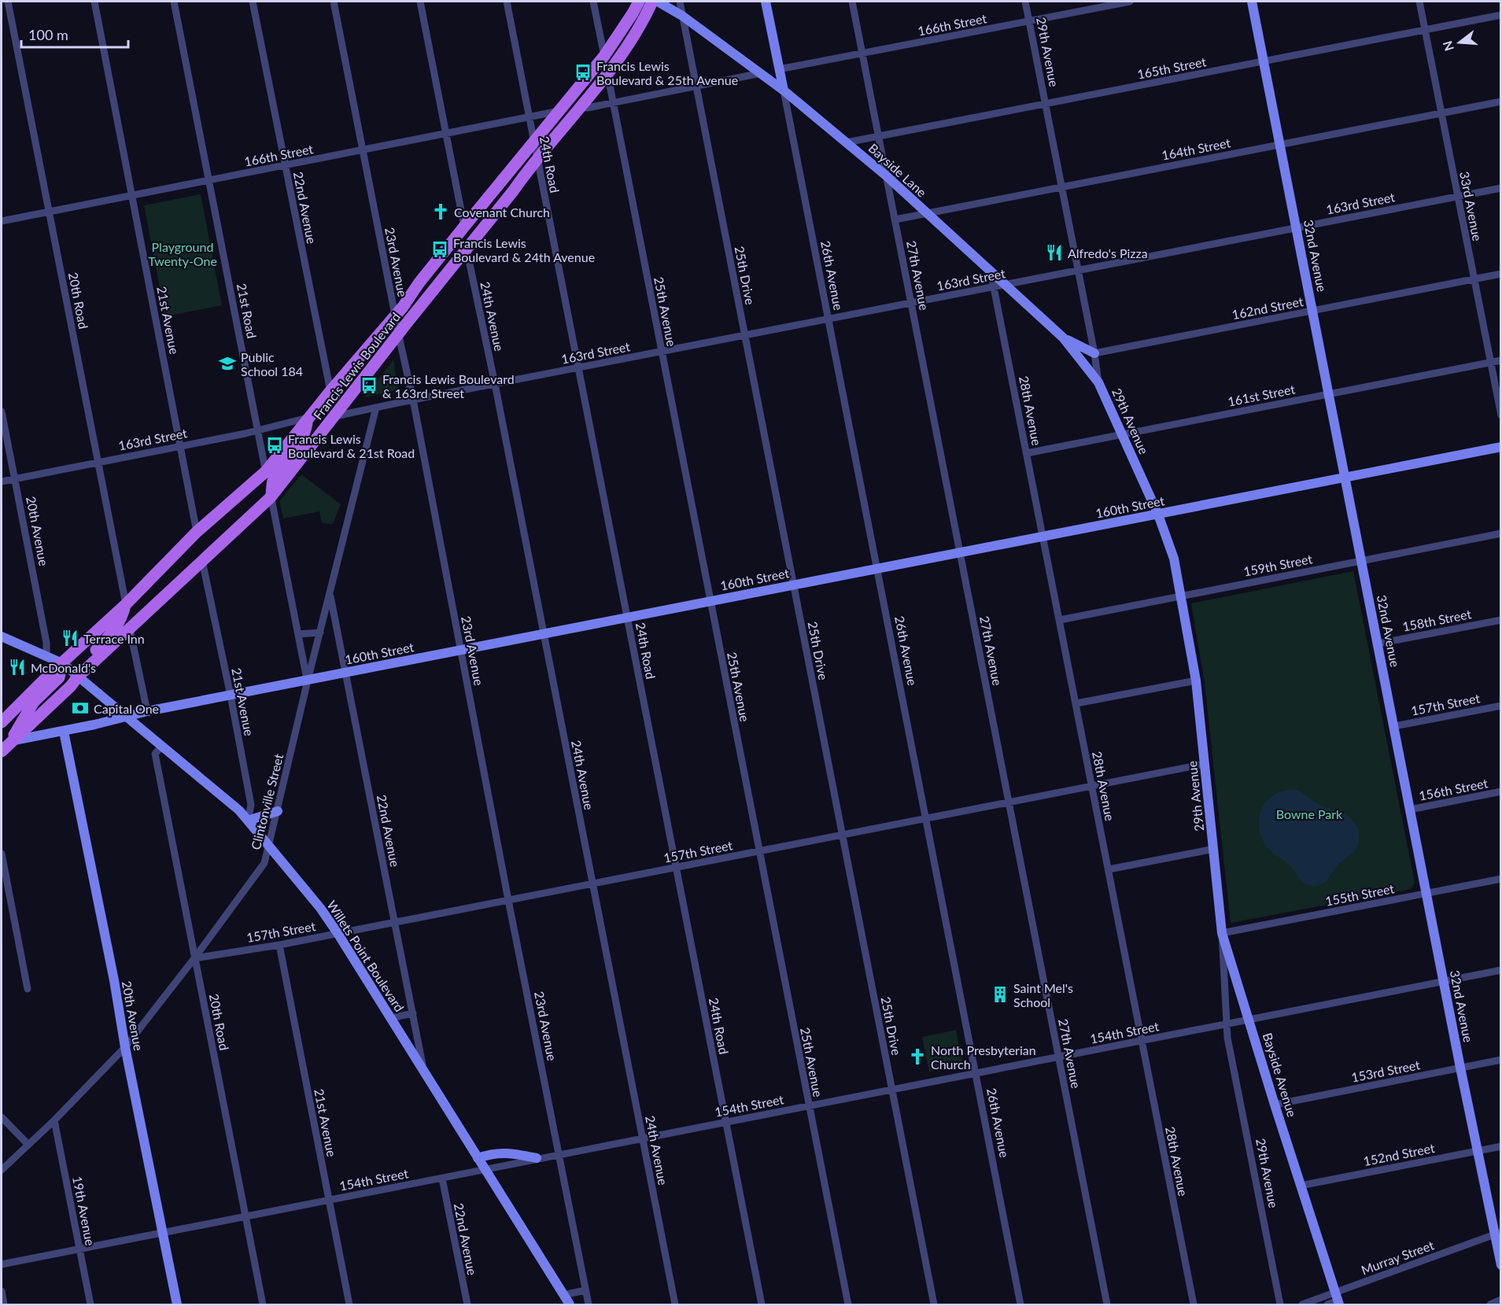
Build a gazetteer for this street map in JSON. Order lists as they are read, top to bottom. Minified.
{"streets":{"main road":["Francis Lewis Boulevard"],"street":["166th Street","29th Avenue","165th Street","164th Street","24th Road","Bayside Lane","163rd Street","33rd Avenue","22nd Avenue","32nd Avenue","23rd Avenue","25th Drive","26th Avenue","27th Avenue","20th Road","162nd Street","21st Road","25th Avenue","24th Avenue","21st Avenue","161st Street","28th Avenue","160th Street","20th Avenue","159th Street","158th Street","157th Street","156th Street","Clintonville Street","155th Street","Willets Point Boulevard","154th Street","153rd Street","Bayside Avenue","152nd Street","19th Avenue","Murray Street"]},"crossings":[["166th Street","29th Avenue"],["166th Street","24th Road"],["166th Street","22nd Avenue"],["166th Street","23rd Avenue"],["166th Street","26th Avenue"],["166th Street","27th Avenue"],["166th Street","20th Road"],["166th Street","21st Road"],["166th Street","21st Avenue"],["166th Street","Francis Lewis Boulevard"],["29th Avenue","165th Street"],["29th Avenue","164th Street"],["29th Avenue","Bayside Lane"],["29th Avenue","163rd Street"],["29th Avenue","162nd Street"],["29th Avenue","161st Street"],["29th Avenue","160th Street"],["29th Avenue","159th Street"],["29th Avenue","157th Street"],["29th Avenue","155th Street"],["29th Avenue","154th Street"],["29th Avenue","Bayside Avenue"],["165th Street","Bayside Lane"],["165th Street","33rd Avenue"],["165th Street","32nd Avenue"],["165th Street","27th Avenue"],["164th Street","Bayside Lane"],["164th Street","33rd Avenue"],["164th Street","32nd Avenue"],["164th Street","27th Avenue"],["24th Road","163rd Street"],["24th Road","Francis Lewis Boulevard"],["24th Road","160th Street"],["24th Road","157th Street"],["24th Road","154th Street"],["Bayside Lane","163rd Street"],["Bayside Lane","25th Drive"],["Bayside Lane","26th Avenue"],["Bayside Lane","27th Avenue"],["Bayside Lane","28th Avenue"],["163rd Street","33rd Avenue"],["163rd Street","32nd Avenue"],["163rd Street","23rd Avenue"],["163rd Street","25th Drive"],["163rd Street","26th Avenue"],["163rd Street","27th Avenue"],["163rd Street","20th Road"],["163rd Street","21st Road"],["163rd Street","25th Avenue"],["163rd Street","24th Avenue"],["163rd Street","21st Avenue"],["163rd Street","Francis Lewis Boulevard"],["163rd Street","28th Avenue"],["163rd Street","20th Avenue"],["163rd Street","Clintonville Street"],["33rd Avenue","162nd Street"],["33rd Avenue","161st Street"],["22nd Avenue","Francis Lewis Boulevard"],["22nd Avenue","160th Street"],["22nd Avenue","157th Street"],["22nd Avenue","Clintonville Street"],["22nd Avenue","Willets Point Boulevard"],["22nd Avenue","154th Street"],["32nd Avenue","162nd Street"],["32nd Avenue","161st Street"],["32nd Avenue","160th Street"],["32nd Avenue","159th Street"],["32nd Avenue","158th Street"],["32nd Avenue","157th Street"],["32nd Avenue","156th Street"],["32nd Avenue","155th Street"],["32nd Avenue","154th Street"],["32nd Avenue","153rd Street"],["32nd Avenue","152nd Street"],["32nd Avenue","Murray Street"],["23rd Avenue","Francis Lewis Boulevard"],["23rd Avenue","160th Street"],["23rd Avenue","157th Street"],["23rd Avenue","154th Street"],["25th Drive","160th Street"],["25th Drive","157th Street"],["25th Drive","154th Street"],["26th Avenue","160th Street"],["26th Avenue","157th Street"],["26th Avenue","154th Street"],["27th Avenue","160th Street"],["27th Avenue","157th Street"],["27th Avenue","154th Street"],["20th Road","Francis Lewis Boulevard"],["20th Road","157th Street"],["20th Road","Clintonville Street"],["20th Road","Willets Point Boulevard"],["20th Road","154th Street"],["21st Road","Francis Lewis Boulevard"],["21st Road","160th Street"],["21st Road","Clintonville Street"],["25th Avenue","Francis Lewis Boulevard"],["25th Avenue","160th Street"],["25th Avenue","157th Street"],["25th Avenue","154th Street"],["24th Avenue","Francis Lewis Boulevard"],["24th Avenue","160th Street"],["24th Avenue","157th Street"],["24th Avenue","154th Street"],["21st Avenue","Francis Lewis Boulevard"],["21st Avenue","160th Street"],["21st Avenue","157th Street"],["21st Avenue","Willets Point Boulevard"],["21st Avenue","154th Street"],["Francis Lewis Boulevard","160th Street"],["Francis Lewis Boulevard","Willets Point Boulevard"],["161st Street","28th Avenue"],["28th Avenue","160th Street"],["28th Avenue","159th Street"],["28th Avenue","157th Street"],["28th Avenue","154th Street"],["160th Street","20th Avenue"],["160th Street","Clintonville Street"],["160th Street","Willets Point Boulevard"],["20th Avenue","Clintonville Street"],["20th Avenue","Willets Point Boulevard"],["20th Avenue","154th Street"],["157th Street","Clintonville Street"],["157th Street","Willets Point Boulevard"],["Clintonville Street","Willets Point Boulevard"],["Clintonville Street","19th Avenue"],["155th Street","Bayside Avenue"],["Willets Point Boulevard","154th Street"],["154th Street","Bayside Avenue"],["154th Street","19th Avenue"],["153rd Street","Bayside Avenue"],["Bayside Avenue","152nd Street"],["Bayside Avenue","Murray Street"]],"parks":["Playground Twenty-One","Bowne Park"],"places":{"bus stop":["Francis Lewis Boulevard & 25th Avenue","Francis Lewis Boulevard & 24th Avenue","Francis Lewis Boulevard & 163rd Street","Francis Lewis Boulevard & 21st Road"],"church":["Covenant Church","North Presbyterian Church"],"restaurant":["Alfredo's Pizza","Terrace Inn","McDonald's"],"school or university":["Public School 184"],"bank":["Capital One"],"building":["Saint Mel's School"]},"scale_bar":"100 m","north":"left"}
